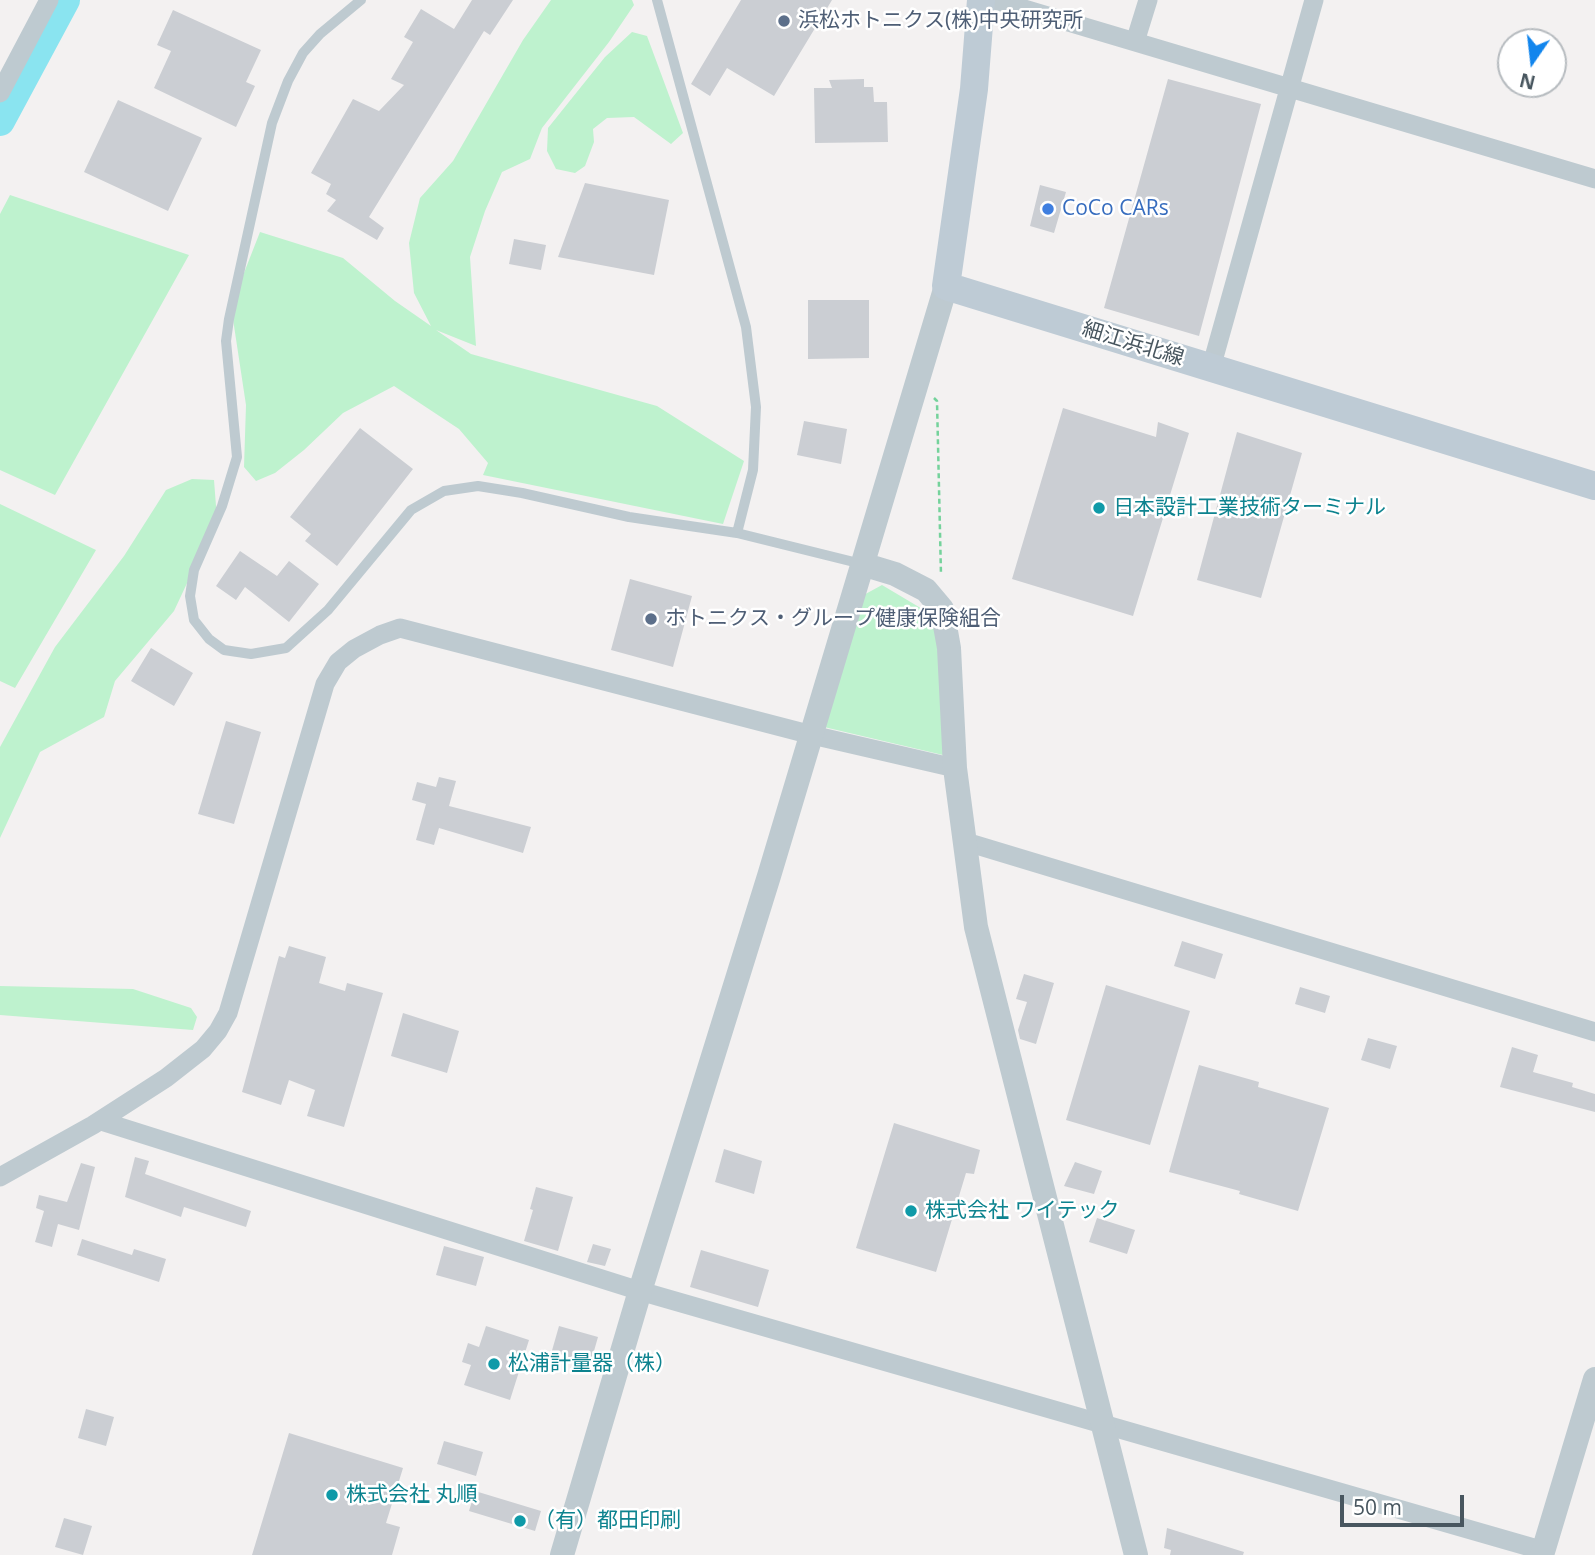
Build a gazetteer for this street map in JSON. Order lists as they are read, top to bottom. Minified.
{"streets":{"main road":["細江浜北線"]},"places":["浜松ホトニクス(株)中央研究所","CoCo CARs","日本設計工業技術ターミナル","ホトニクス・グループ健康保険組合","株式会社 ワイテック","松浦計量器（株）","株式会社 丸順","（有）都田印刷"],"scale_bar":"50 m","north":"bottom"}
